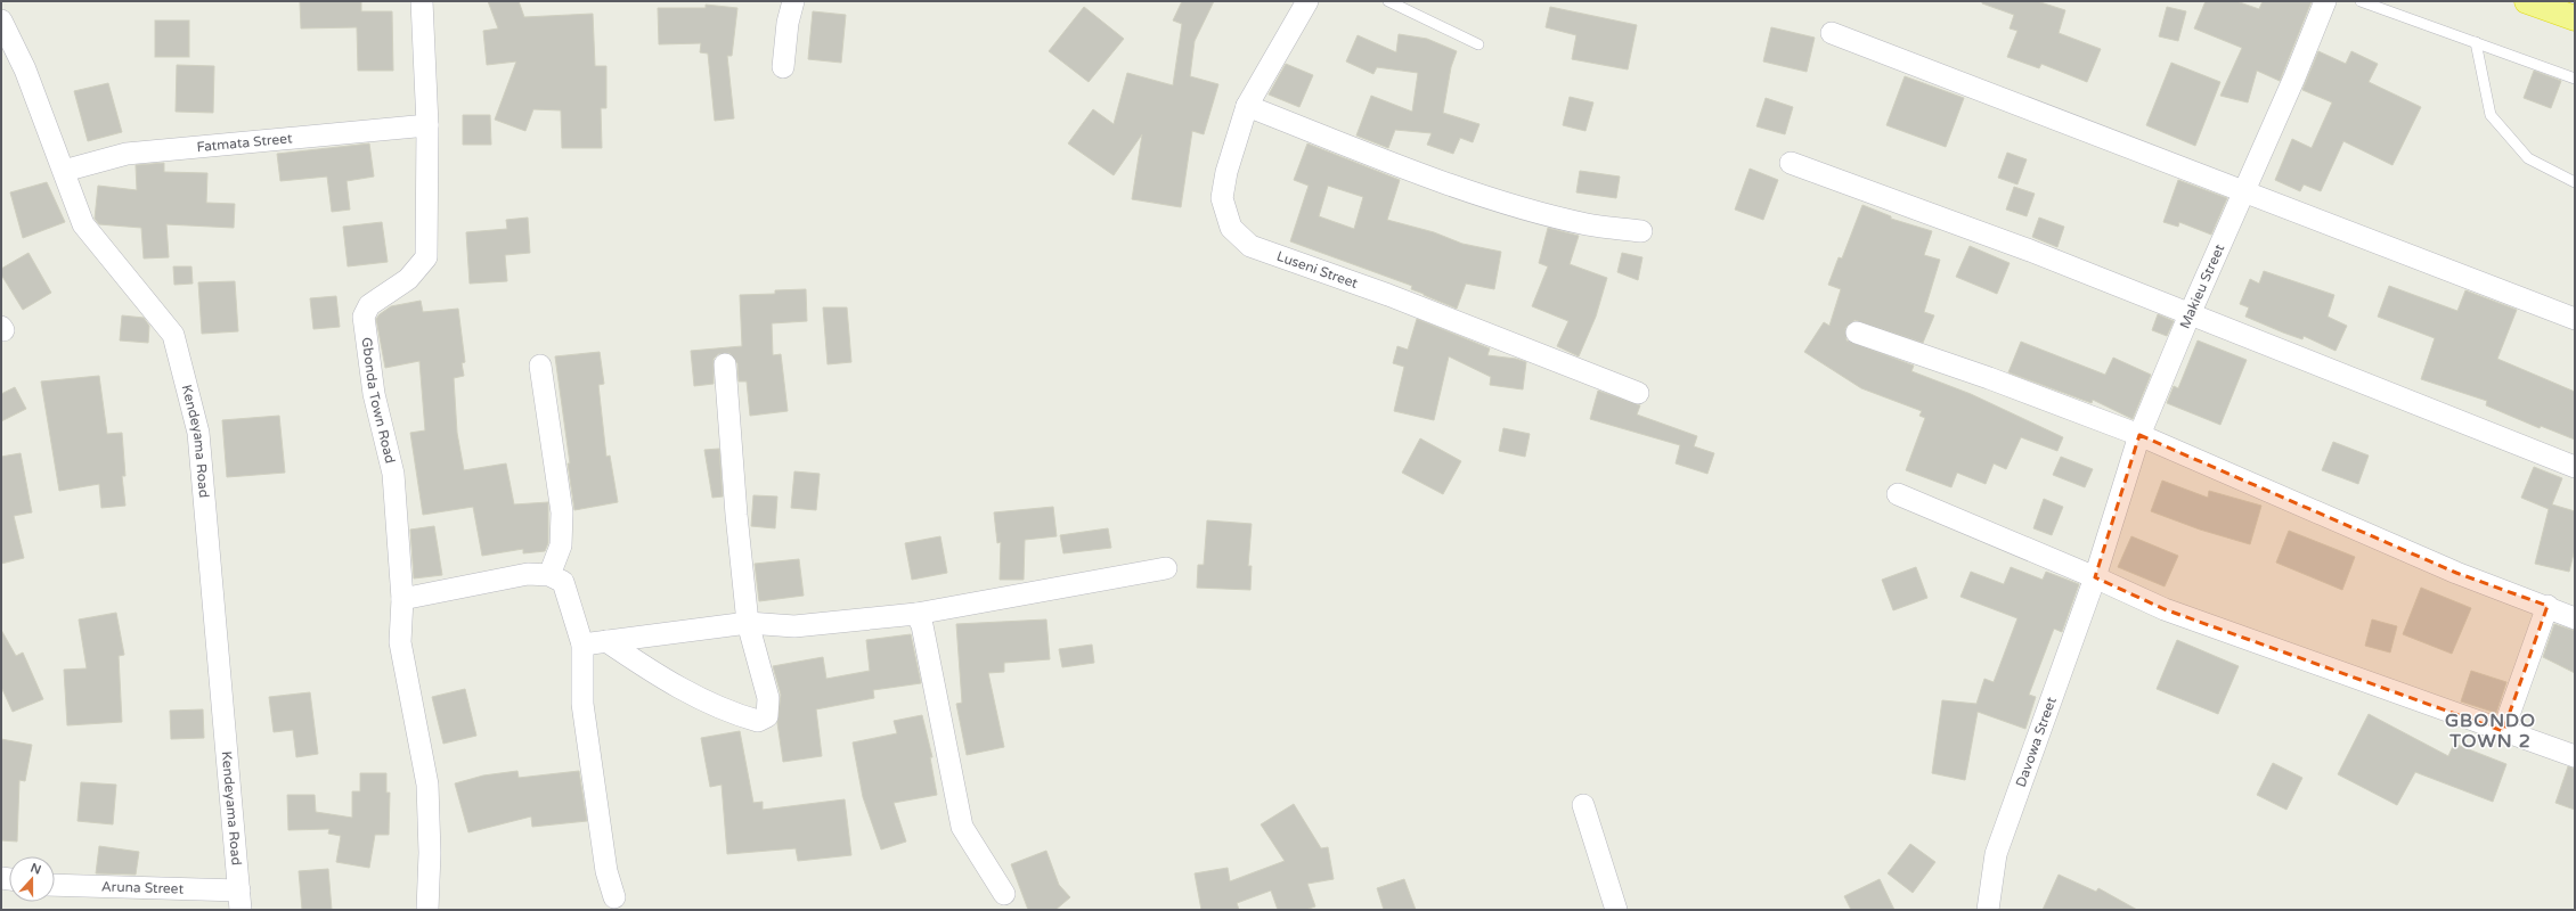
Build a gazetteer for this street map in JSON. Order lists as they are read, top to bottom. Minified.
{"streets":{"street":["Fatmata Street","Luseni Street","Makieu Street","Gbonda Town Road","Kendeyama Road","Davowa Street","Aruna Street"]},"crossings":[["Fatmata Street","Gbonda Town Road"],["Fatmata Street","Kendeyama Road"],["Makieu Street","Davowa Street"],["Kendeyama Road","Aruna Street"]],"districts":["GBONDO TOWN 2"],"north":"top"}
